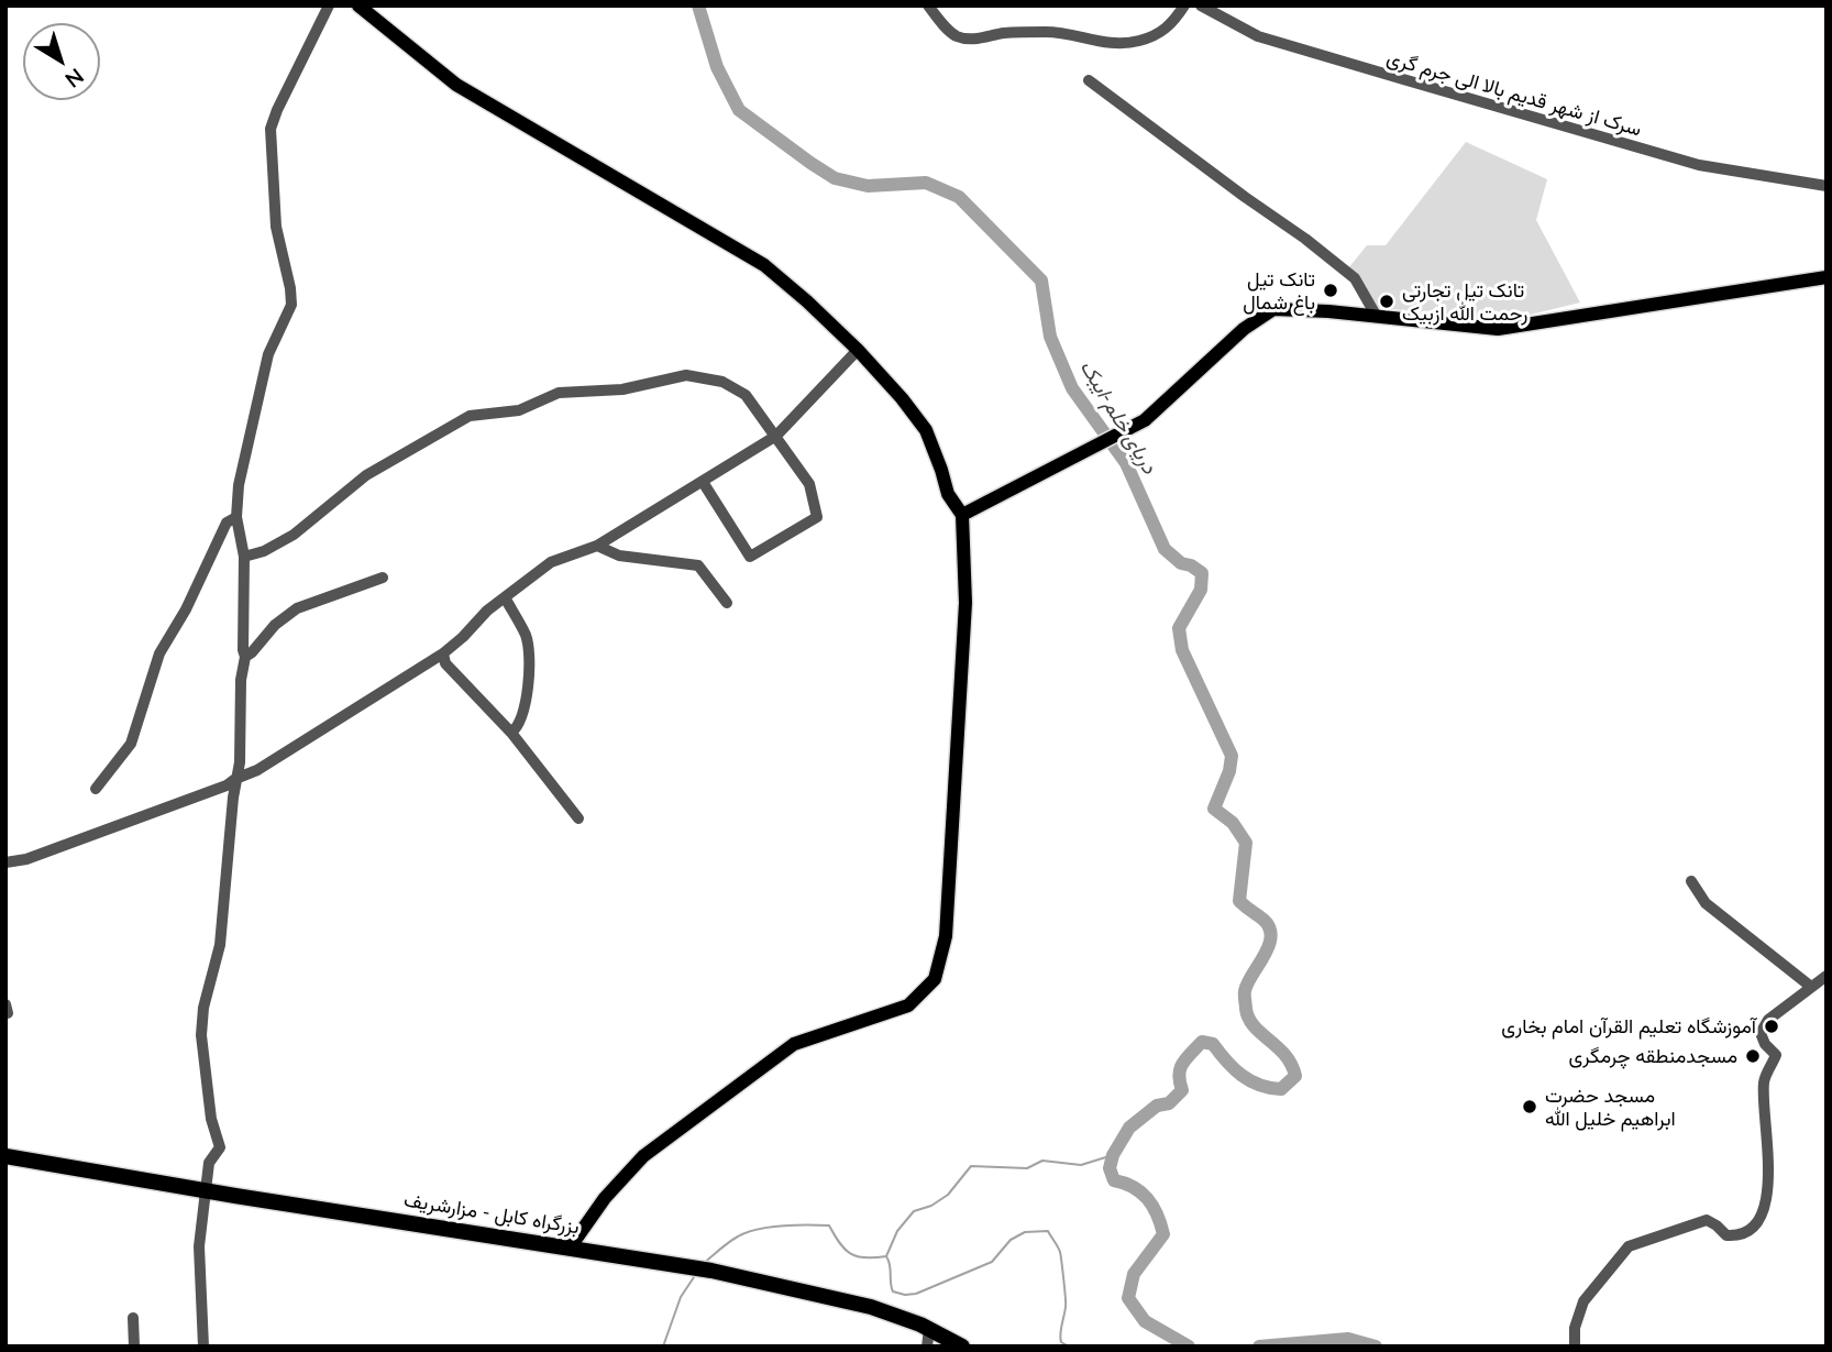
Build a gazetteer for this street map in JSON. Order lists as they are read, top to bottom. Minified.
{"streets":{"highway":["بزرگراه کابل - مزارشریف"],"street":["سرک از شهر قدیم بالا الی جرم گری"]},"water":["دریای خلم-ایبک"],"places":["تانک تیل باغ شمال","تانک تیل تجارتی رحمت الله ازبیک","آموزشگاه تعلیم القرآن امام بخاری","مسجدمنطقه چرمگری","مسجد حضرت ابراهیم خلیل الله"],"north":"bottom right"}
